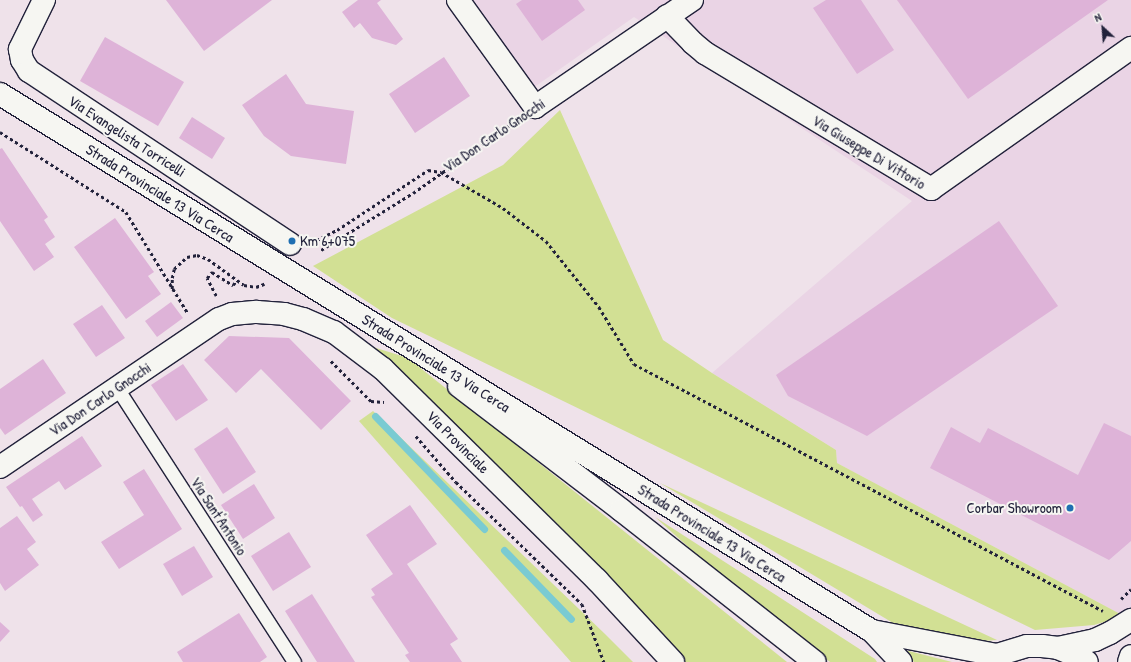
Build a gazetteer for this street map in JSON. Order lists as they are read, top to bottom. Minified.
{"streets":{"street":["Via Don Carlo Gnocchi","Via Evangelista Torricelli","Via Giuseppe Di Vittorio","Strada Provinciale 13 Via Cerca","Via Provinciale"],"lane":["Via Sant'Antonio"]},"crossings":[["Via Don Carlo Gnocchi","Via Evangelista Torricelli"],["Via Don Carlo Gnocchi","Via Giuseppe Di Vittorio"],["Via Don Carlo Gnocchi","Via Provinciale"],["Via Don Carlo Gnocchi","Via Sant'Antonio"]],"places":["Km 6+075","Corbar Showroom"],"north":"top left"}
